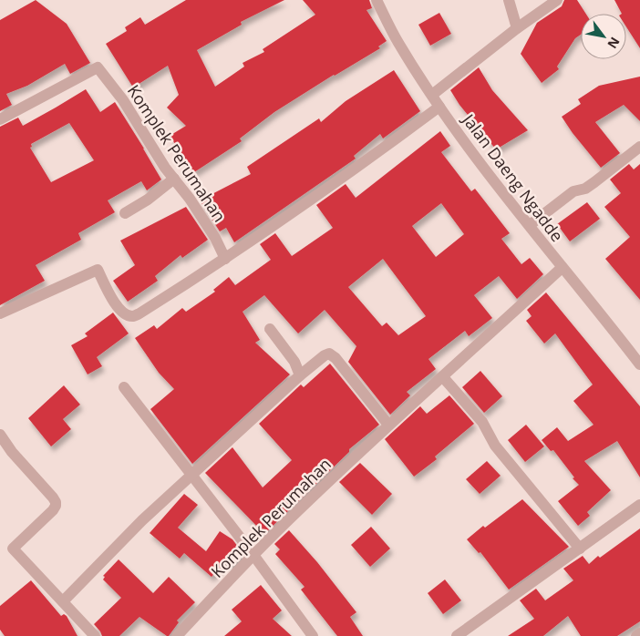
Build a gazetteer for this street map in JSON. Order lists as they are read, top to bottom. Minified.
{"streets":{"street":["Komplek Perumahan","Jalan Daeng Ngadde"]},"crossings":[["Komplek Perumahan","Jalan Daeng Ngadde"]],"north":"bottom right"}
